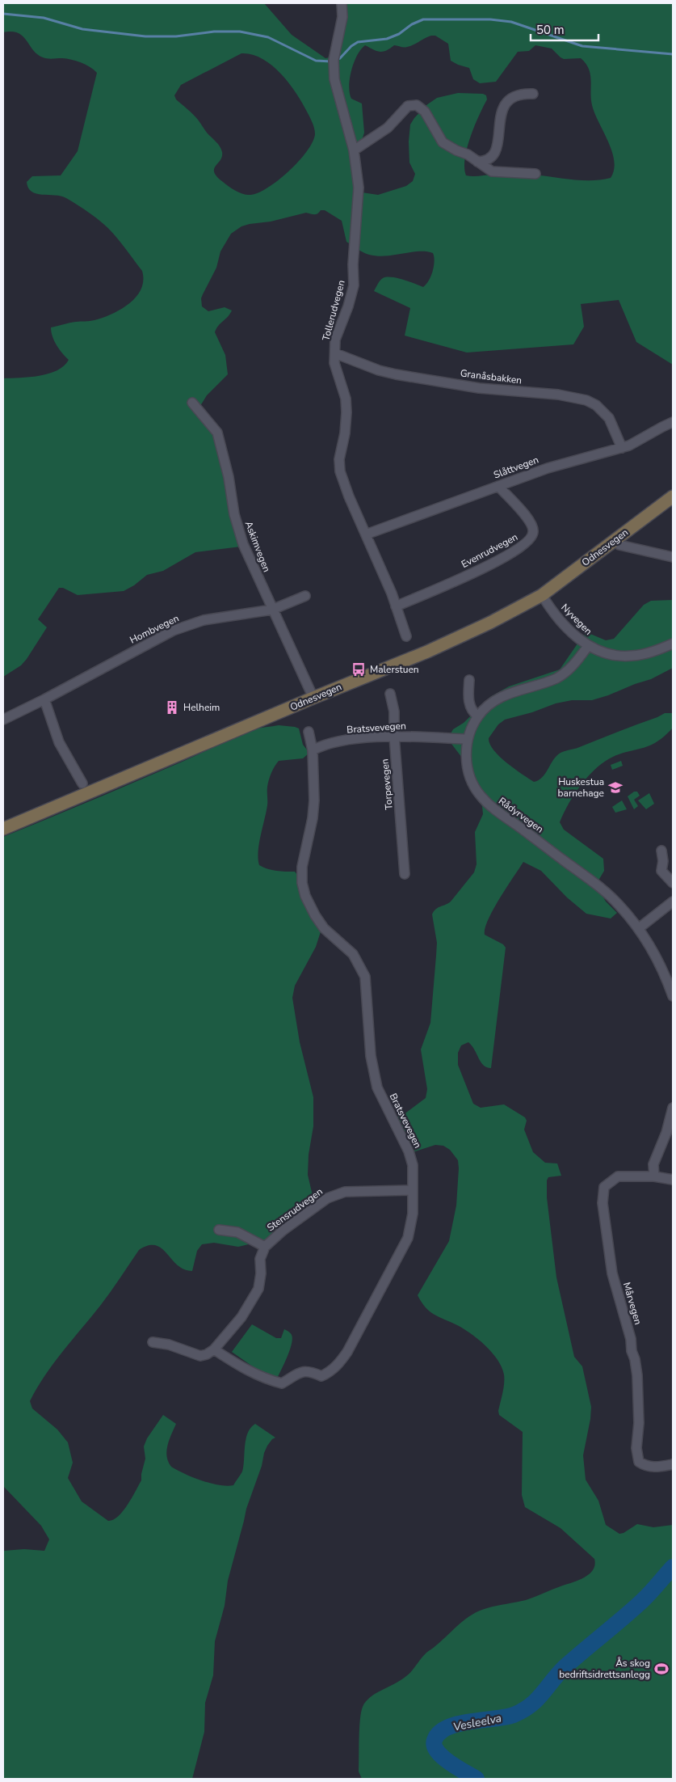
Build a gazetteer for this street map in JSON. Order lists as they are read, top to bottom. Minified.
{"streets":{"main road":["Odnesvegen"],"street":["Tollerudvegen","Granåsbakken","Slåttvegen","Askimvegen","Evenrudvegen","Nyvegen","Hombvegen","Bratsvevegen","Torpevegen","Rådyrvegen","Stensrudvegen","Mårvegen"]},"crossings":[["Tollerudvegen","Granåsbakken"],["Tollerudvegen","Slåttvegen"],["Tollerudvegen","Evenrudvegen"],["Granåsbakken","Slåttvegen"],["Slåttvegen","Evenrudvegen"],["Askimvegen","Odnesvegen"],["Askimvegen","Hombvegen"],["Odnesvegen","Nyvegen"],["Nyvegen","Rådyrvegen"],["Bratsvevegen","Torpevegen"],["Bratsvevegen","Rådyrvegen"],["Bratsvevegen","Stensrudvegen"]],"water":["Vesleelva"],"places":{"bus stop":["Malerstuen"],"building":["Helheim"],"school or university":["Huskestua barnehage"],"sports":["Ås skog bedriftsidrettsanlegg"]},"scale_bar":"50 m"}
